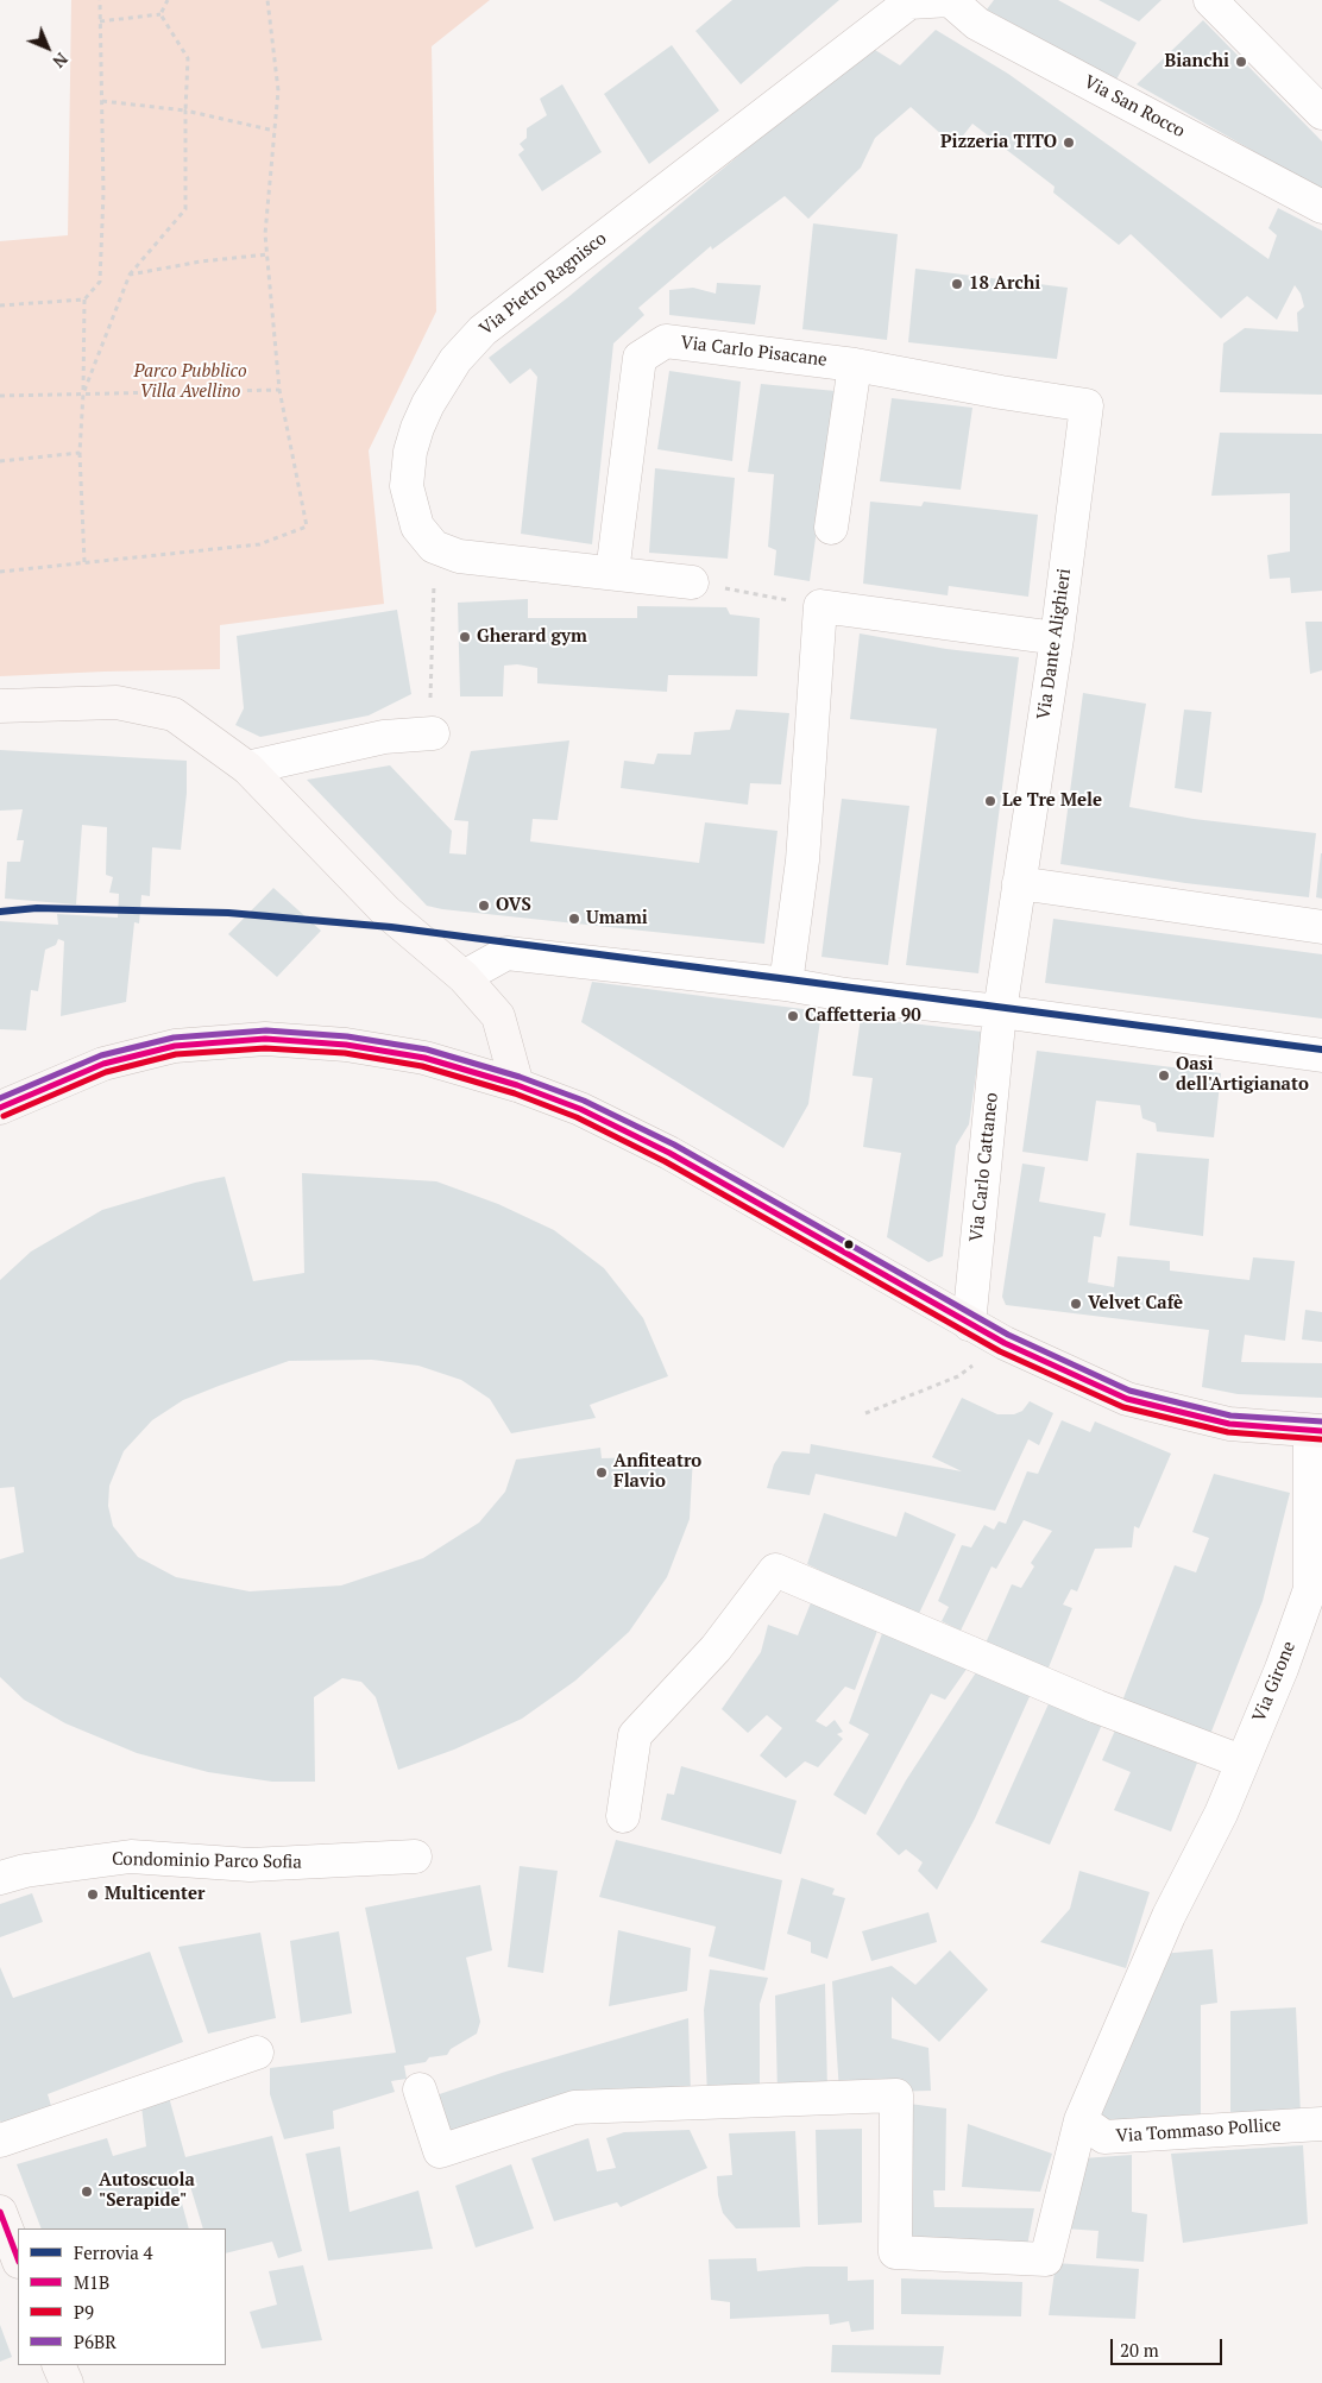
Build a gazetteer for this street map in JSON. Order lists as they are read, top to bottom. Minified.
{"streets":{"street":["Via San Rocco","Via Pietro Ragnisco","Via Carlo Pisacane","Via Dante Alighieri","Via Carlo Cattaneo","Via Girone","Condominio Parco Sofia","Via Tommaso Pollice"]},"crossings":[["Via San Rocco","Via Pietro Ragnisco"],["Via Carlo Pisacane","Via Dante Alighieri"],["Via Dante Alighieri","Via Carlo Cattaneo"],["Via Girone","Via Tommaso Pollice"]],"parks":["Parco Pubblico Villa Avellino"],"places":["Bianchi","Pizzeria TITO","18 Archi","Gherard gym","Le Tre Mele","OVS","Umami","Caffetteria 90","Oasi dell'Artigianato","Velvet Cafè","Anfiteatro Flavio","Multicenter","Autoscuola \"Serapide\""],"lines":["rail line 4","transit line P6BR","transit line M1B","transit line P9"],"legend":["Ferrovia 4","M1B","P9","P6BR"],"scale_bar":"20 m","north":"bottom right"}
